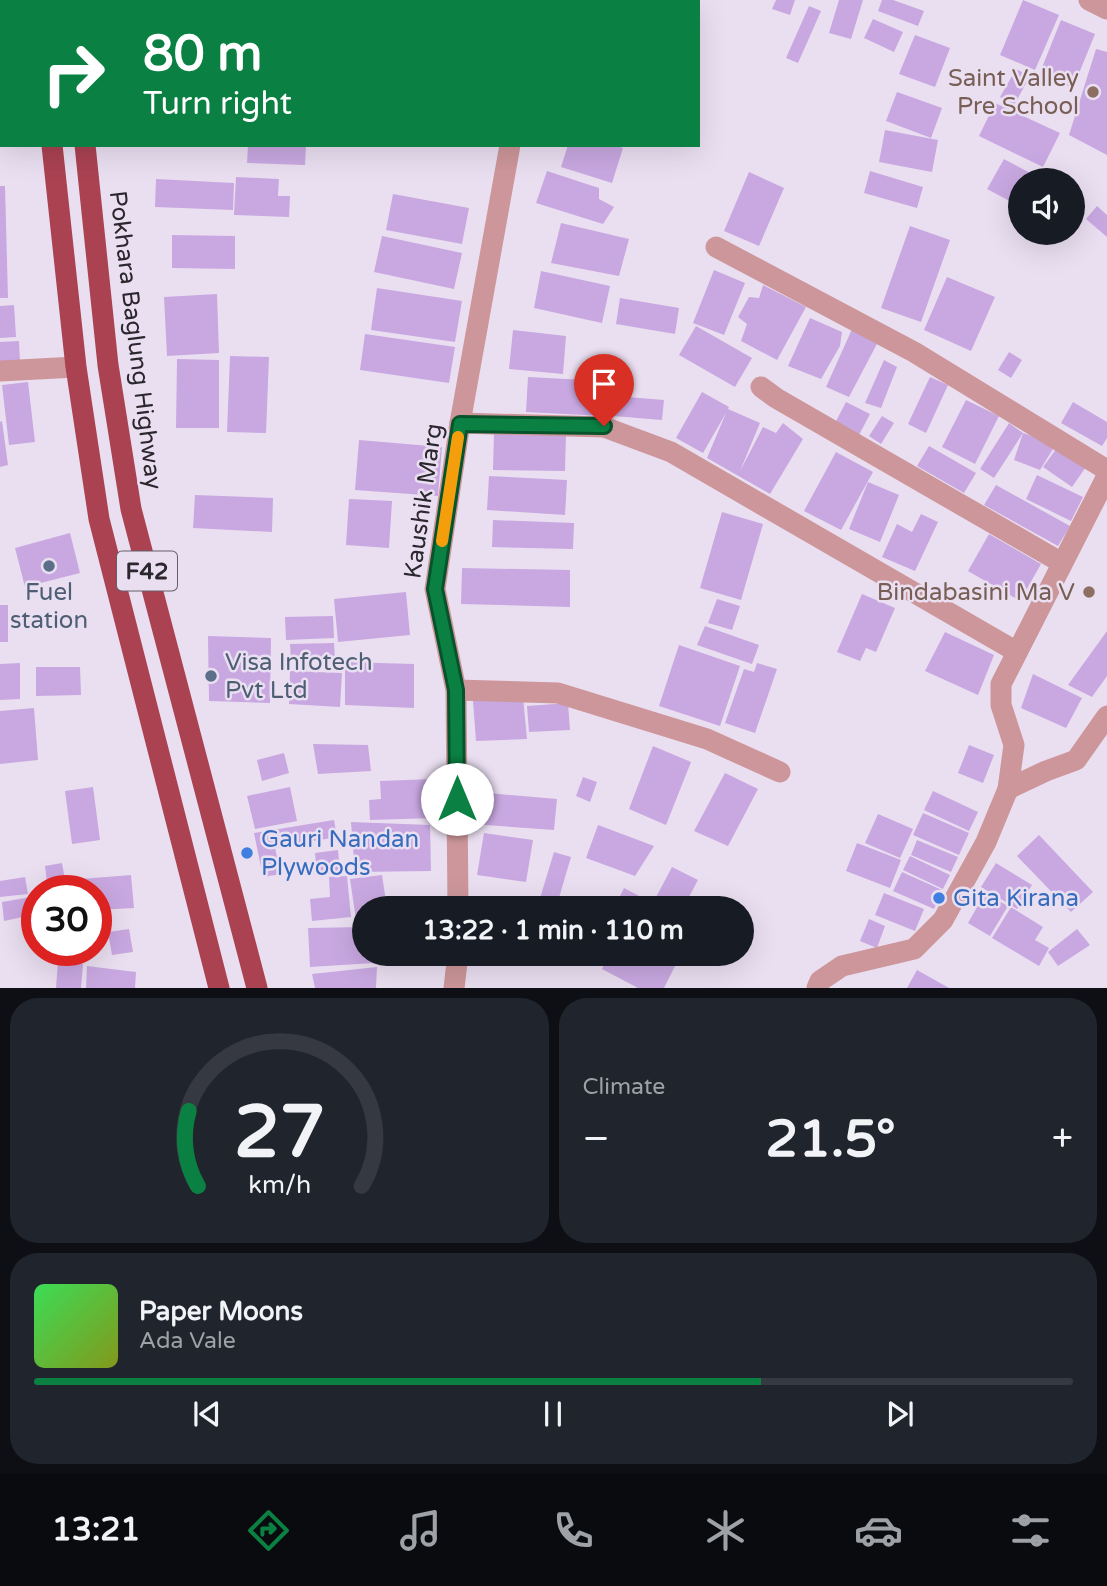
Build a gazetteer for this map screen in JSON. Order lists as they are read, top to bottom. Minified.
{"streets":{"highway":["Pokhara Baglung Highway","F42"],"street":["Kaushik Marg"]},"places":["Saint Valley Pre School","Fuel station","Bindabasini Ma V","Visa Infotech Pvt Ltd","Gauri Nandan Plywoods","Gita Kirana"],"page":{"turn":["80 m","Turn right"],"limit":"30","trip":"13:22 · 1 min · 110 m","tile":"Climate","heat":["−","21.5°","+"],"song":["Paper Moons","Ada Vale"],"tabs":"13:21","gauge":["27","km/h"]}}
